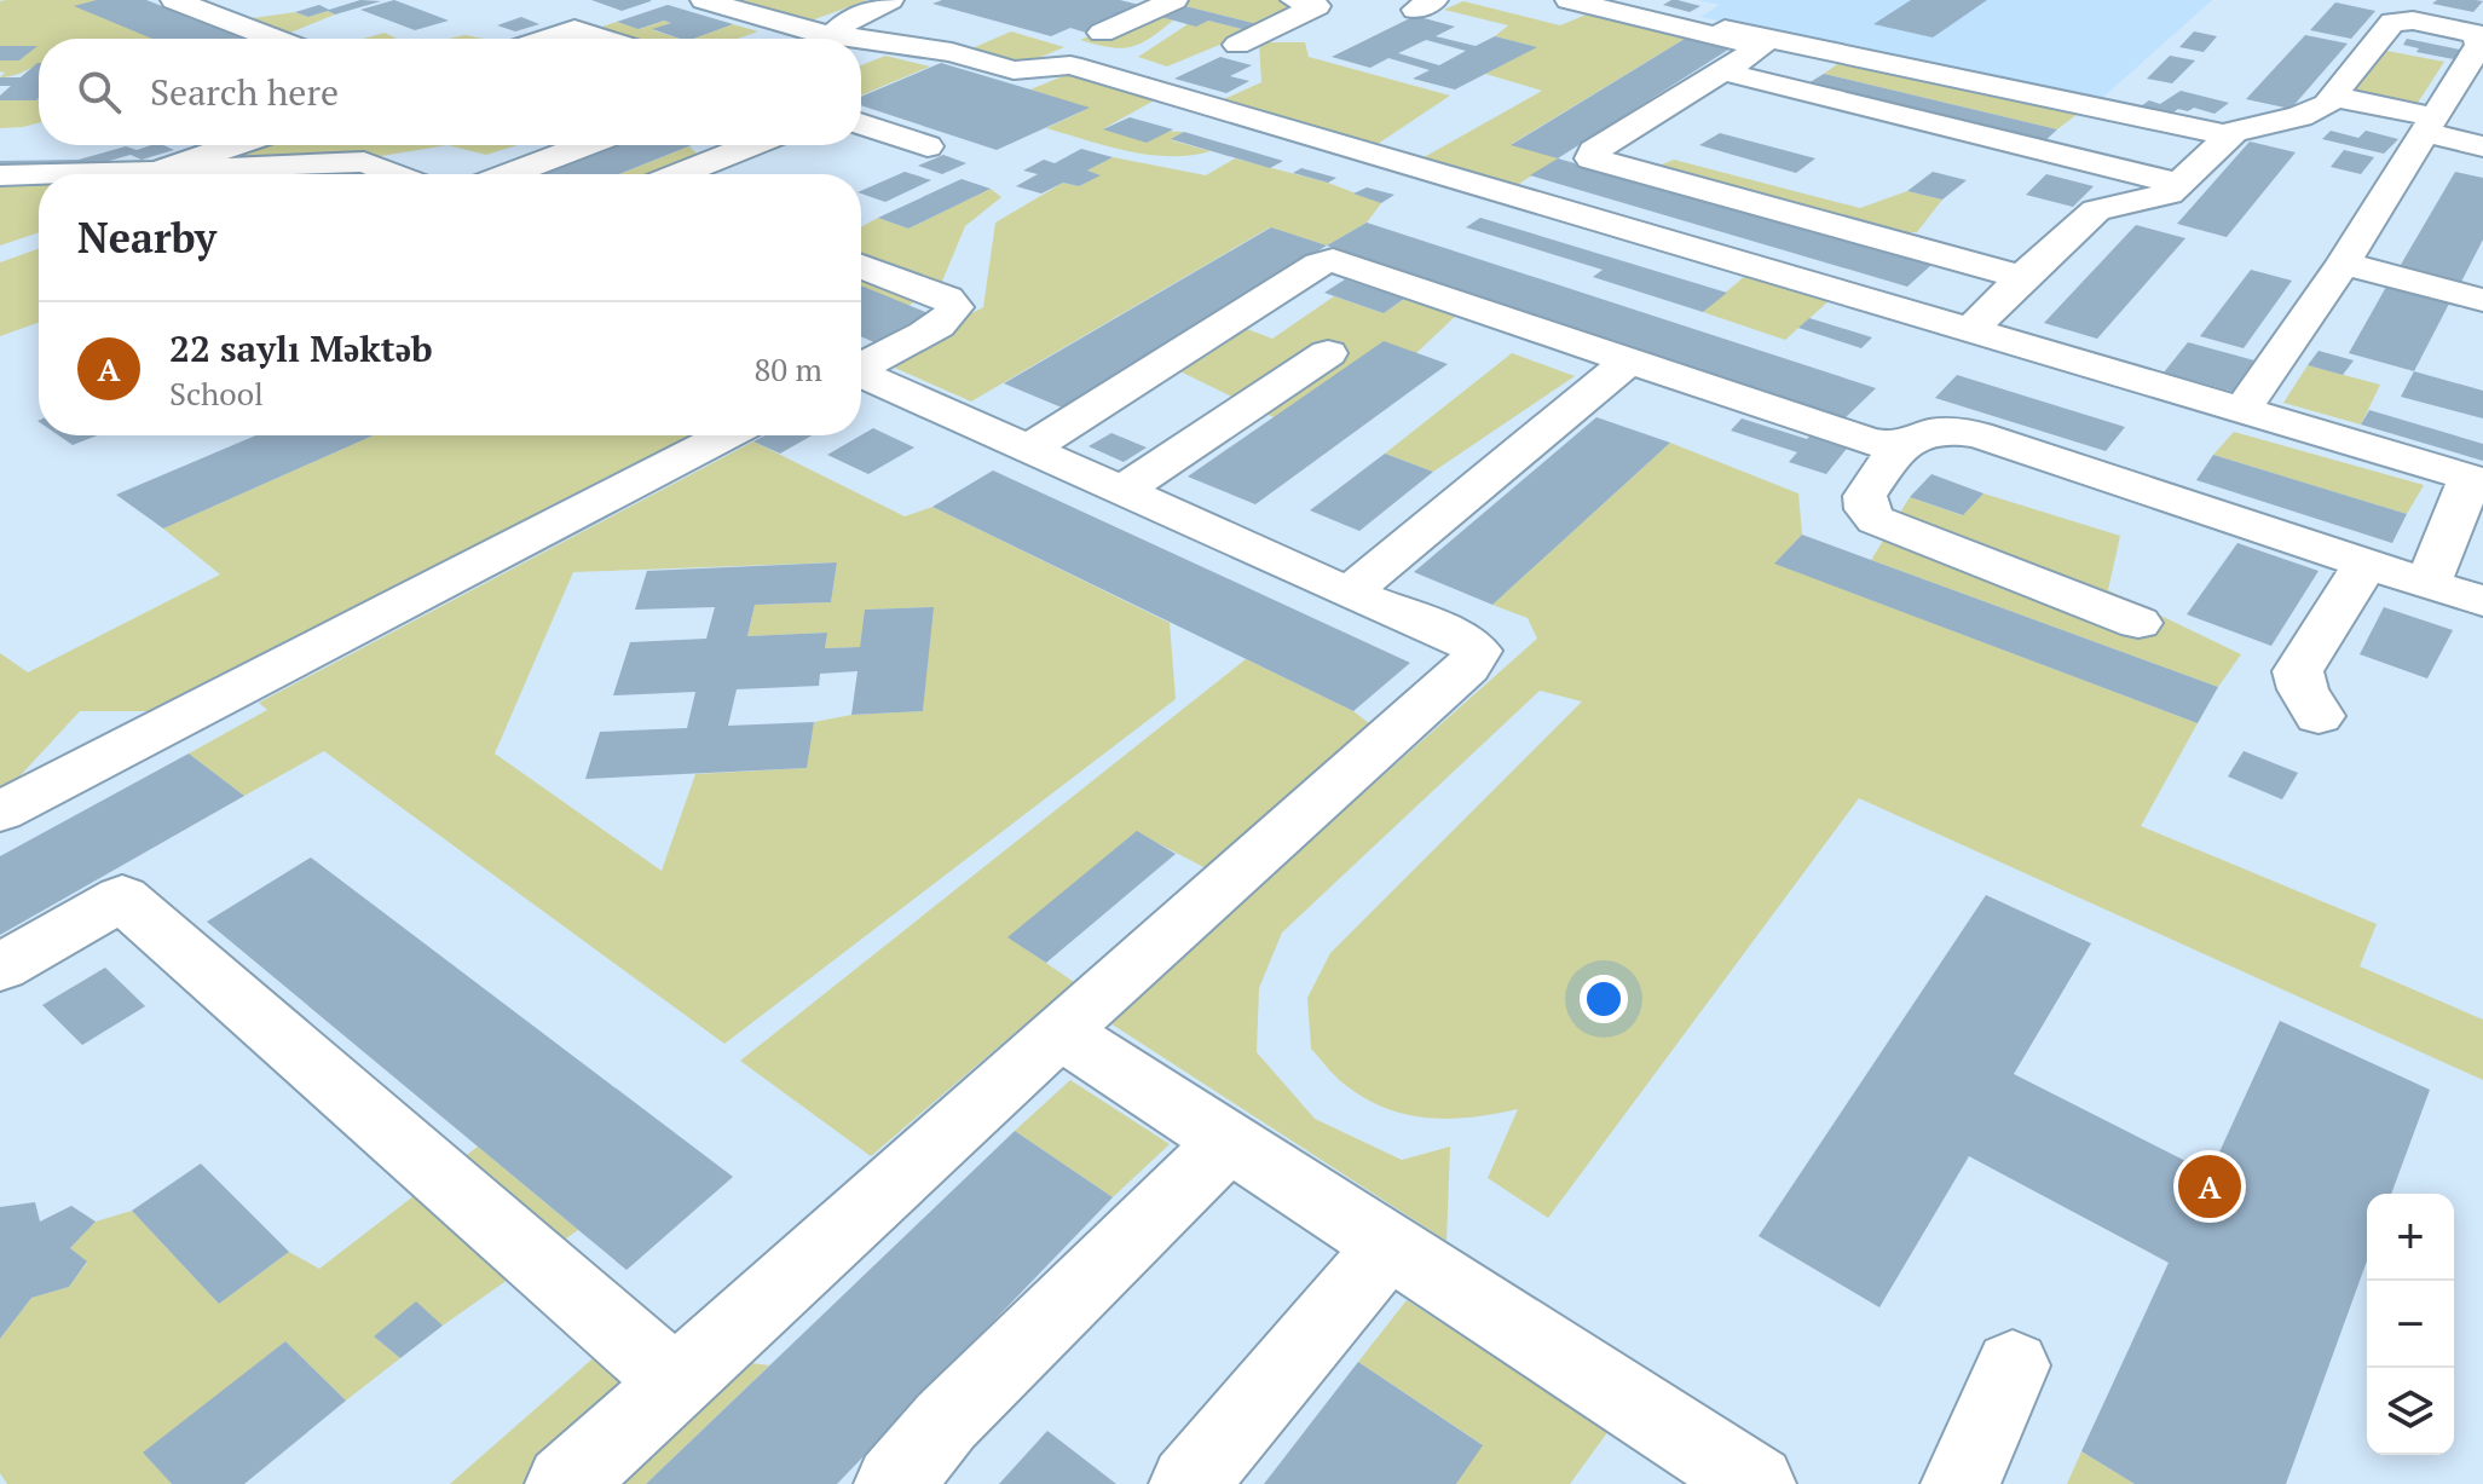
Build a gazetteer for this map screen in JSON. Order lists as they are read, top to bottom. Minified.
{"page":{"search":"Search here","heading":"Nearby","list":[{"mark":"A","name":"22 saylı Məktəb","note":"School","value":"80 m"}],"pins":"A","map_buttons":["+","−"]}}
